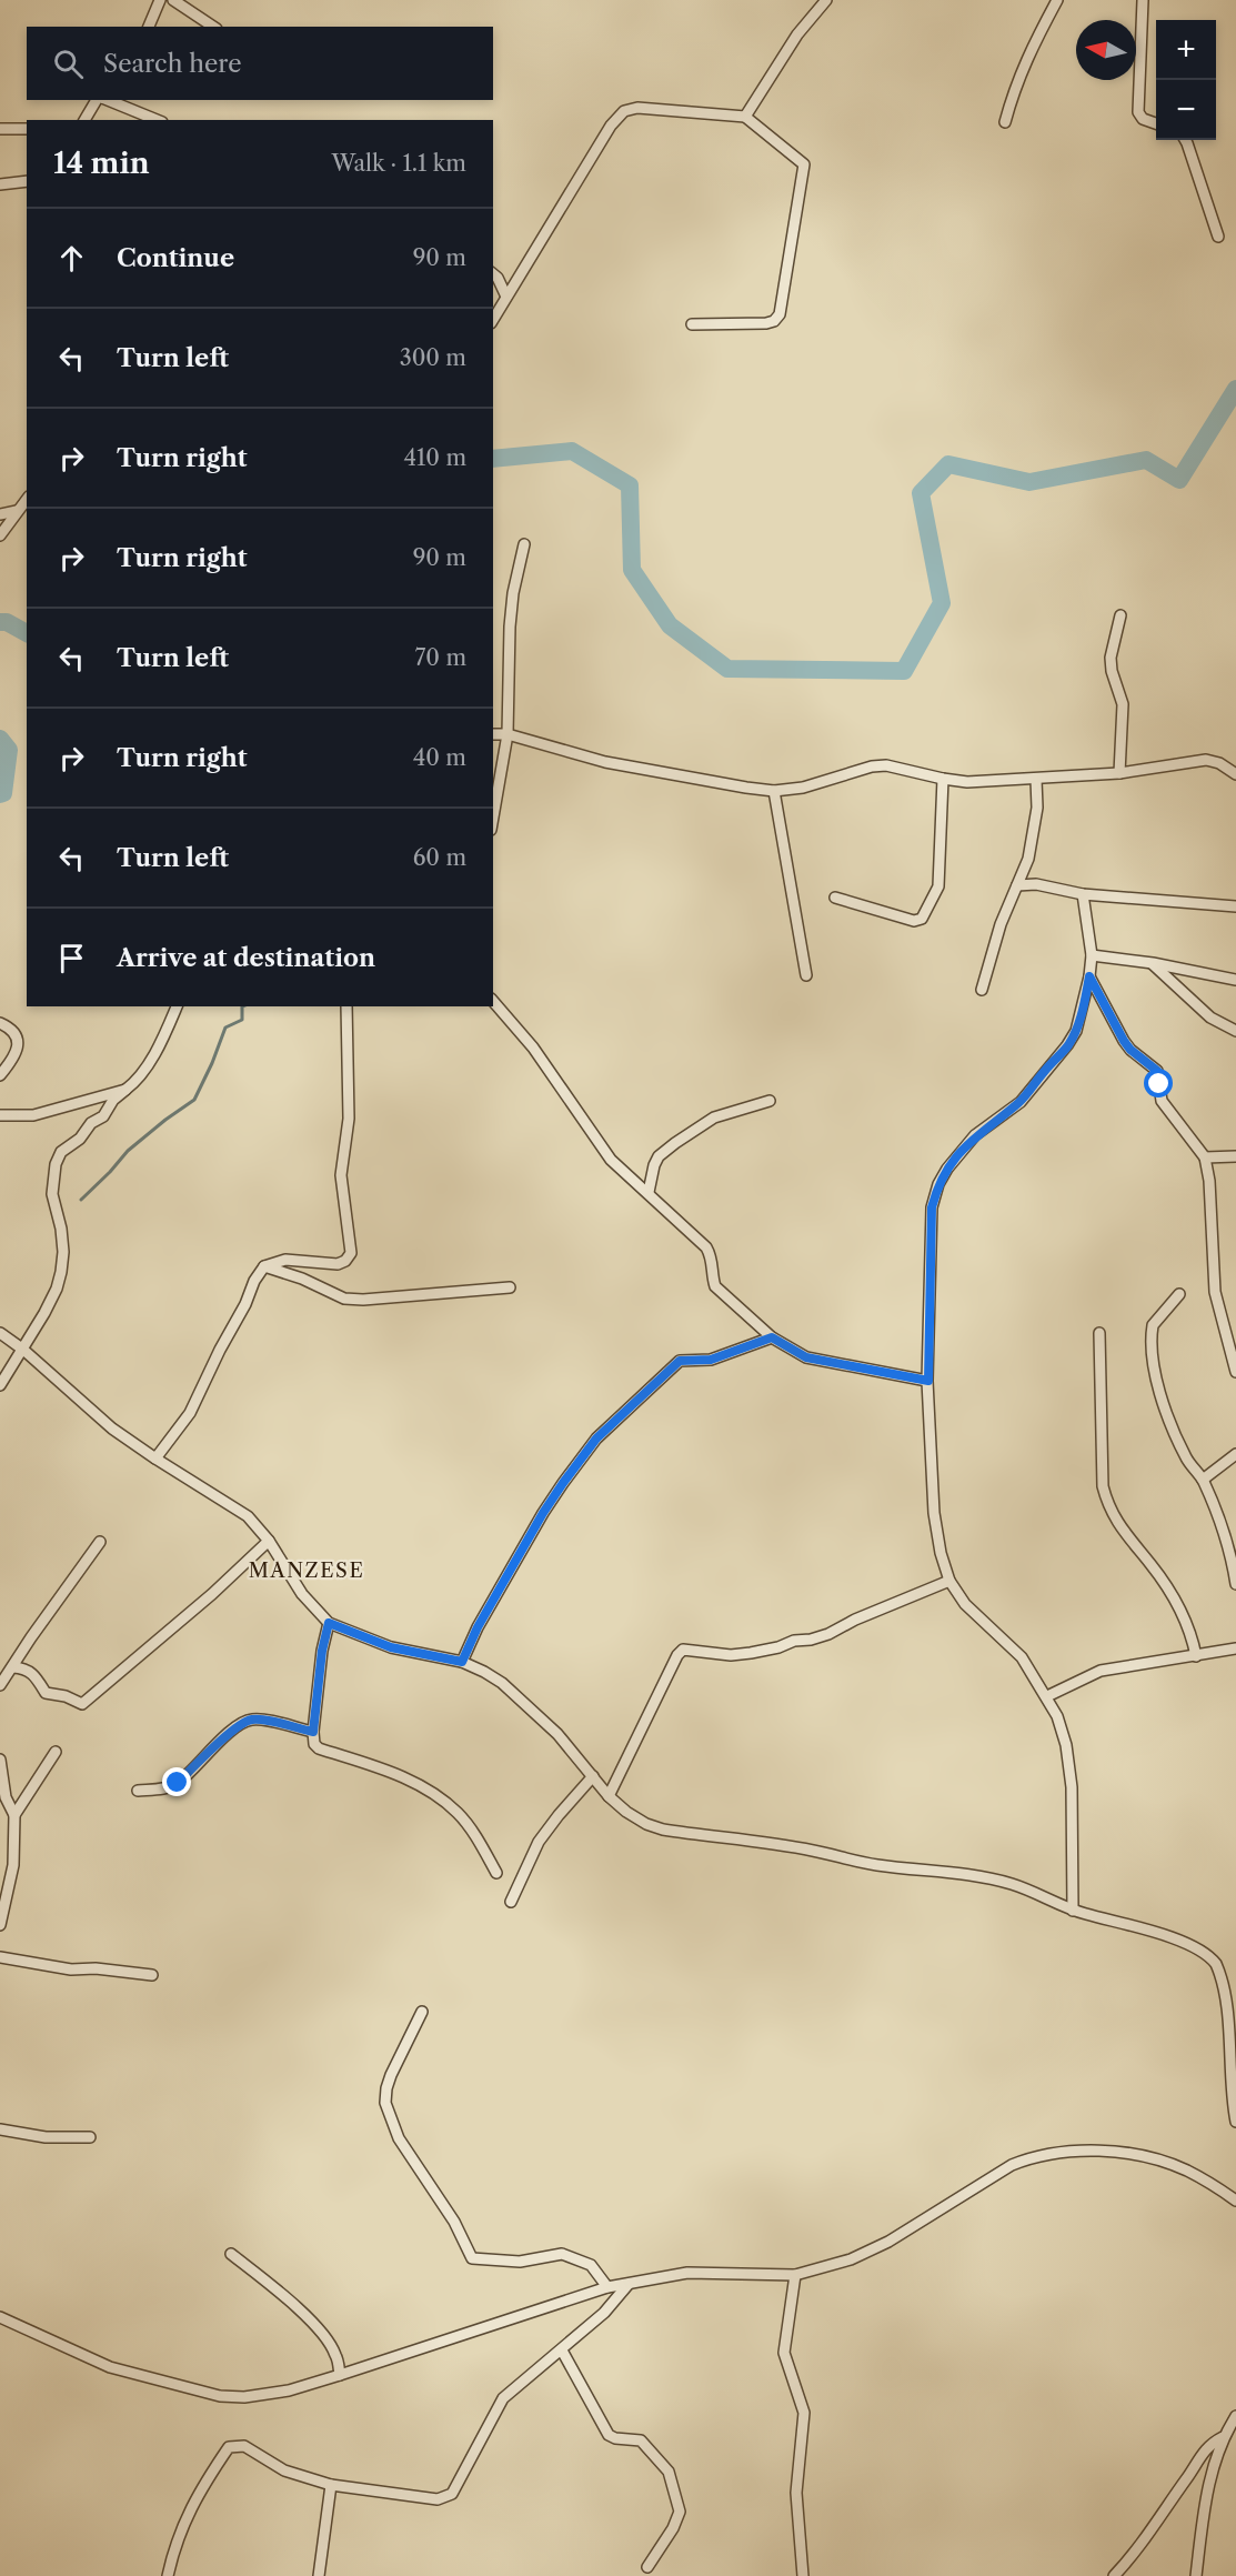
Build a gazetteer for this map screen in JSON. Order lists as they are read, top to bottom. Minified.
{"districts":["MANZESE"],"north":"left","page":{"map_buttons":["+","−"],"search":"Search here","heading":["14 min","Walk · 1.1 km"],"list":[["Continue","90 m"],["Turn left","300 m"],["Turn right","410 m"],["Turn right","90 m"],["Turn left","70 m"],["Turn right","40 m"],["Turn left","60 m"],"Arrive at destination"]}}
